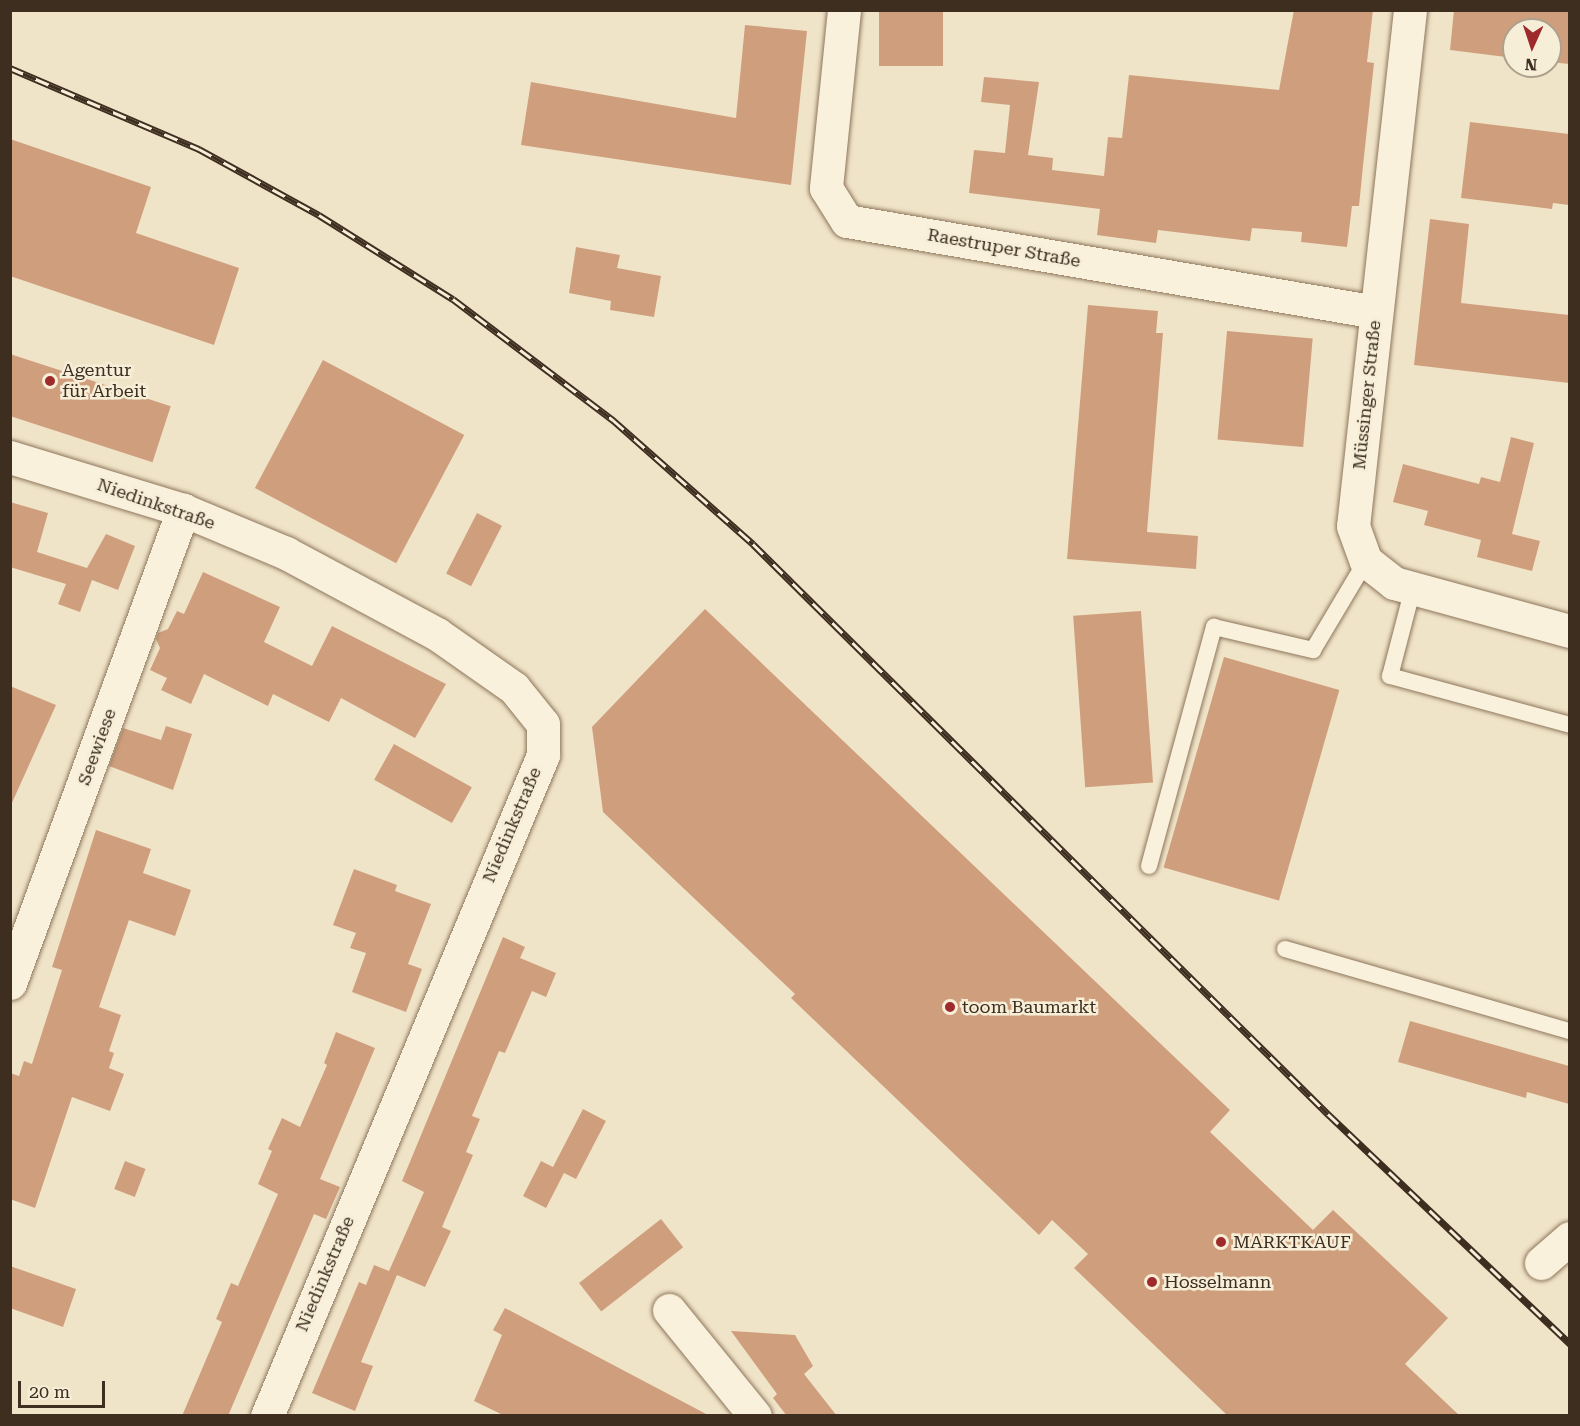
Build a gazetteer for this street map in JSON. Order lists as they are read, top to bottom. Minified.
{"streets":{"street":["Raestruper Straße","Müssinger Straße","Niedinkstraße","Seewiese"]},"crossings":[["Raestruper Straße","Müssinger Straße"],["Niedinkstraße","Seewiese"]],"places":["Agentur für Arbeit","toom Baumarkt","MARKTKAUF","Hosselmann"],"scale_bar":"20 m","north":"bottom"}
